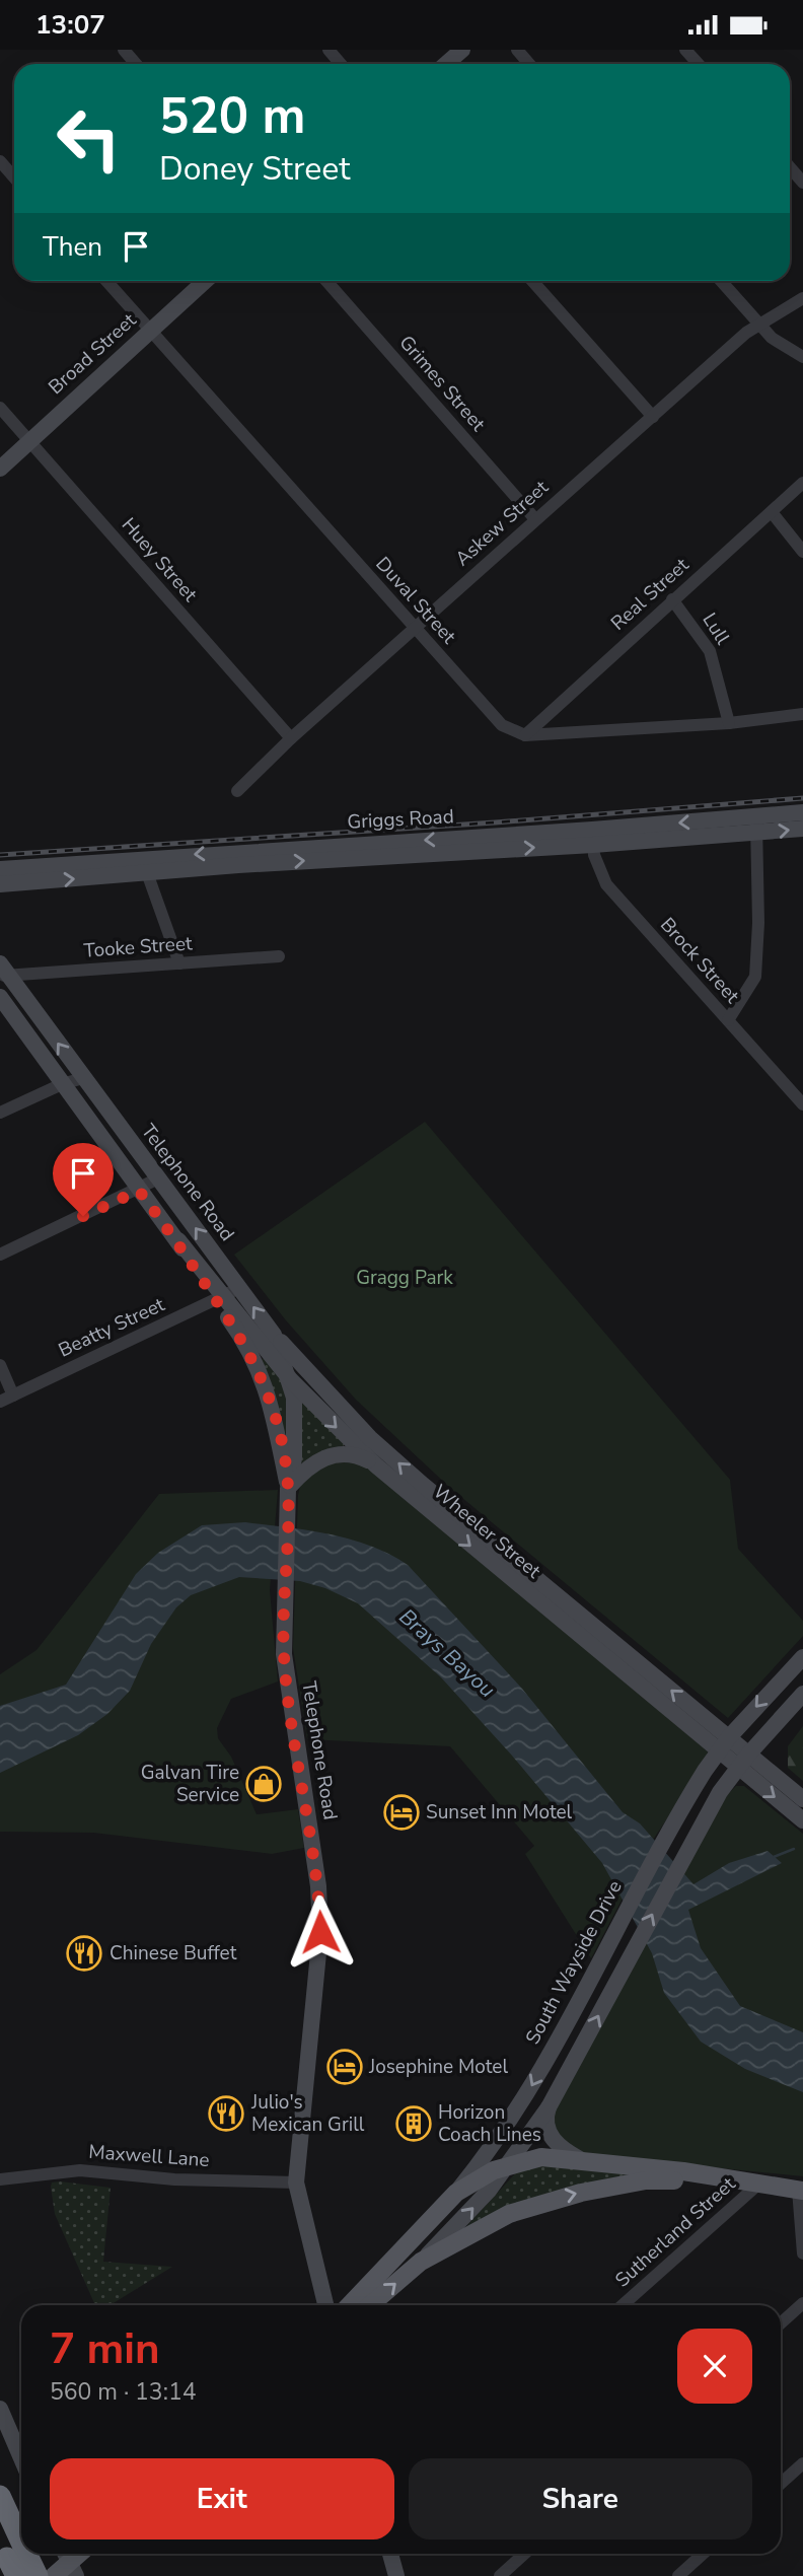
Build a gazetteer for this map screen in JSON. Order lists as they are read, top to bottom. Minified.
{"streets":{"main road":["Broad Street","Griggs Road","Telephone Road","Wheeler Street","South Wayside Drive"],"street":["Grimes Street","Askew Street","Huey Street","Real Street","Duval Street","Lull","Tooke Street","Brock Street","Beatty Street","Maxwell Lane","Sutherland Street"]},"crossings":[["Broad Street","Huey Street"],["Broad Street","Duval Street"],["Grimes Street","Askew Street"],["Askew Street","Huey Street"],["Askew Street","Duval Street"],["Real Street","Duval Street"],["Real Street","Lull"],["Griggs Road","Brock Street"],["Tooke Street","Telephone Road"],["Telephone Road","Beatty Street"],["Telephone Road","Wheeler Street"],["Telephone Road","Maxwell Lane"],["Beatty Street","Wheeler Street"],["Wheeler Street","South Wayside Drive"]],"water":["Brays Bayou"],"parks":["Gragg Park"],"places":{"shop":["Galvan Tire Service"],"hotel":["Sunset Inn Motel","Josephine Motel"],"restaurant":["Chinese Buffet","Julio's Mexican Grill"],"building":["Horizon Coach Lines"]},"page":{"status":"13:07","turn":["520 m","Doney Street"],"then":"Then","heading":["7 min","560 m · 13:14"],"buttons":["Exit","Share"]}}
